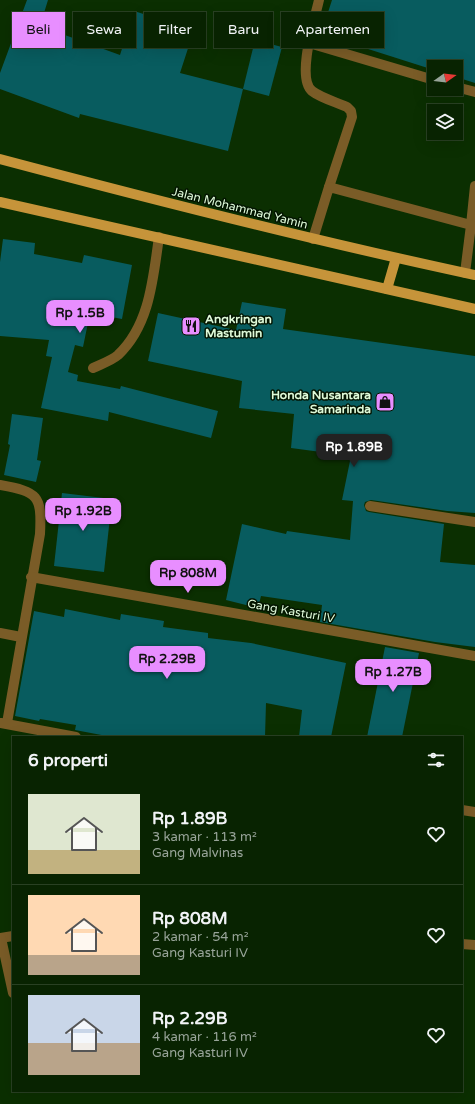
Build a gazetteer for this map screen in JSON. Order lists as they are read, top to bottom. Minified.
{"streets":{"main road":["Jalan Mohammad Yamin"],"street":["Gang Kasturi IV"]},"places":{"restaurant":["Angkringan Mastumin"],"shop":["Honda Nusantara Samarinda"]},"north":"right","page":{"chip":["Beli","Sewa","Filter","Baru","Apartemen"],"price":["Rp 1.5B","Rp 1.89B","Rp 1.92B","Rp 808M","Rp 2.29B","Rp 1.27B"],"heading":"6 properti","list":[{"name":"Rp 1.89B","note":"3 kamar · 113 m² · Gang Malvinas"},{"name":"Rp 808M","note":"2 kamar · 54 m² · Gang Kasturi IV"},{"name":"Rp 2.29B","note":"4 kamar · 116 m² · Gang Kasturi IV"}]}}
